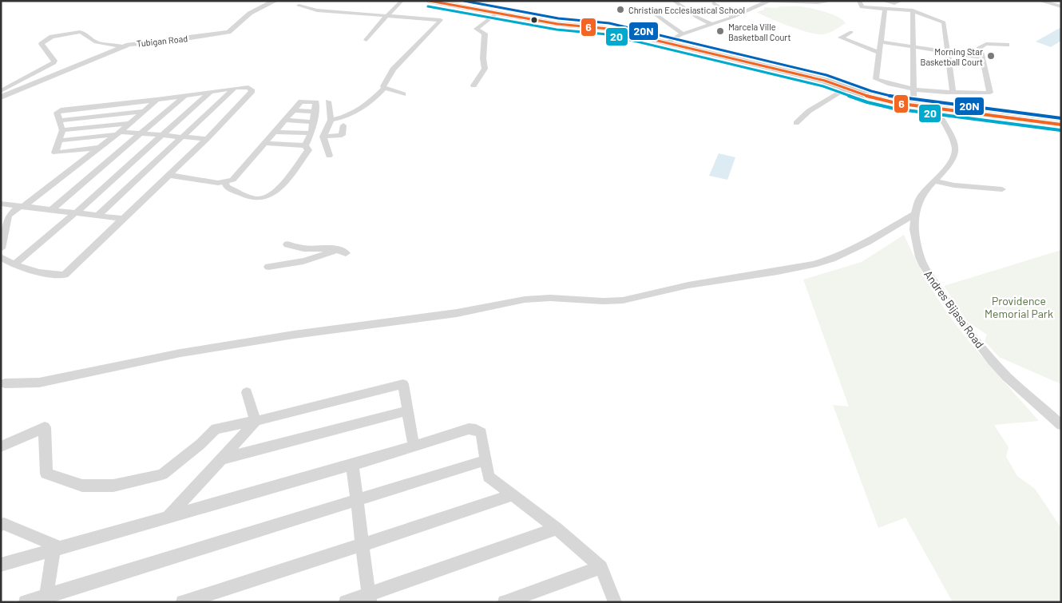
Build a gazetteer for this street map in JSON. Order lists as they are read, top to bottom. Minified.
{"streets":{"street":["Tubigan Road","Andres Bijasa Road"]},"parks":["Providence Memorial Park"],"places":["Christian Ecclesiastical School","Marcela Ville Basketball Court","Morning Star Basketball Court"],"lines":["transit line 6","transit line 20N","transit line 20"]}
